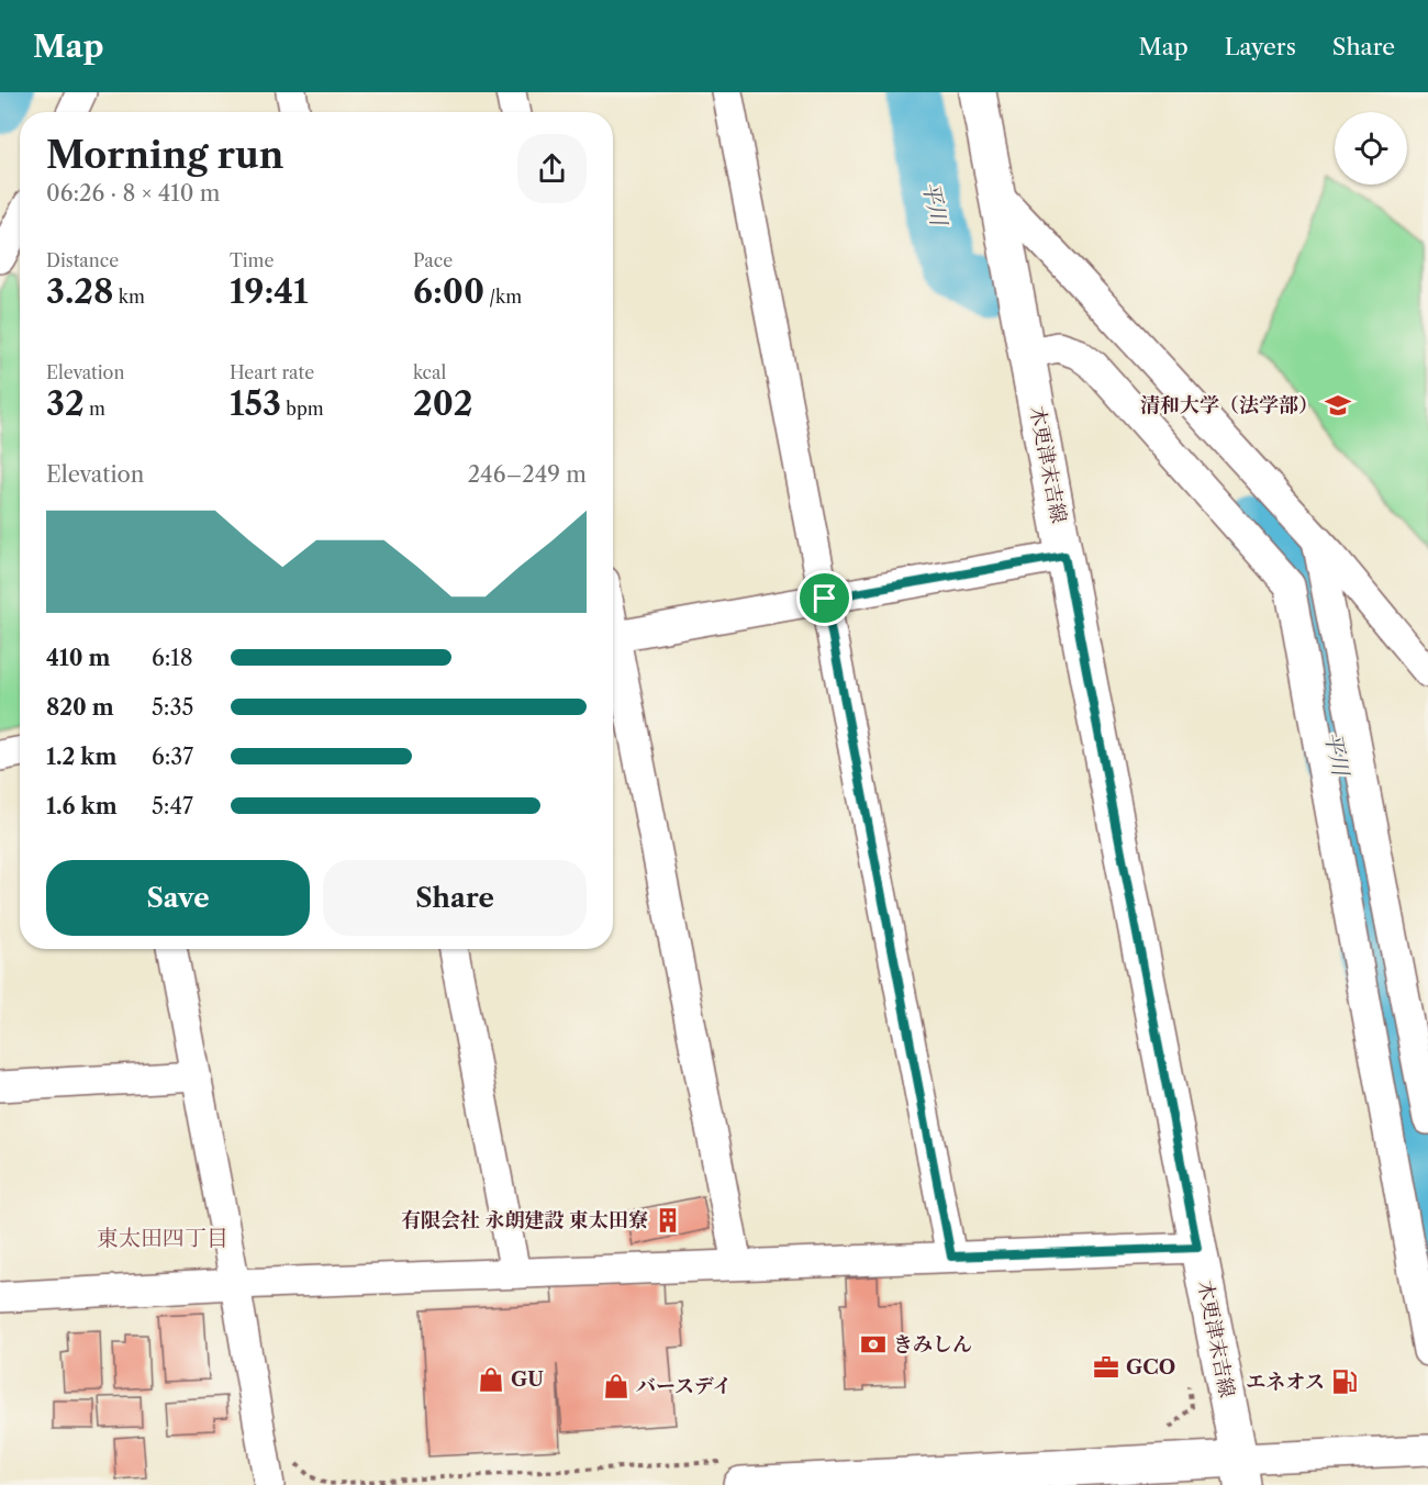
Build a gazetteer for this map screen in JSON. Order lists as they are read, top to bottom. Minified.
{"streets":{"main road":["木更津末吉線"]},"districts":["東太田四丁目"],"water":["平川"],"places":{"school or university":["清和大学（法学部）"],"building":["有限会社 永朗建設 東太田寮"],"bank":["きみしん"],"office":["GCO"],"shop":["GU","バースデイ"],"fuel station":["エネオス"]},"page":{"header":"Map","nav":["Map","Layers","Share"],"heading":["Morning run","06:26 · 8 × 410 m"],"stats":[["Distance","3.28 km"],["Time","19:41"],["Pace","6:00 /km"],["Elevation","32 m"],["Heart rate","153 bpm"],["kcal","202"]],"chart":["Elevation","246–249 m"],"list":[{"name":"410 m","note":"6:18"},{"name":"820 m","note":"5:35"},{"name":"1.2 km","note":"6:37"},{"name":"1.6 km","note":"5:47"}],"buttons":["Save","Share"]}}
